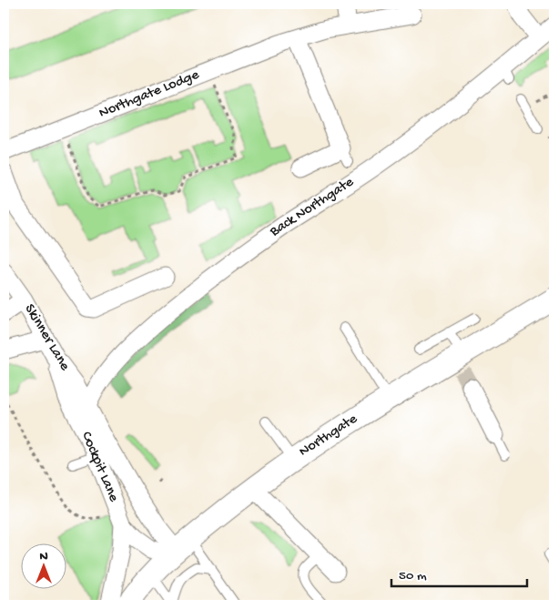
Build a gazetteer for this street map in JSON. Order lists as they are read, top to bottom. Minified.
{"streets":{"street":["Northgate Lodge","Back Northgate","Skinner Lane","Northgate","Cockpit Lane"]},"crossings":[["Back Northgate","Skinner Lane"],["Back Northgate","Cockpit Lane"],["Skinner Lane","Cockpit Lane"],["Northgate","Cockpit Lane"]],"scale_bar":"50 m","north":"top"}
